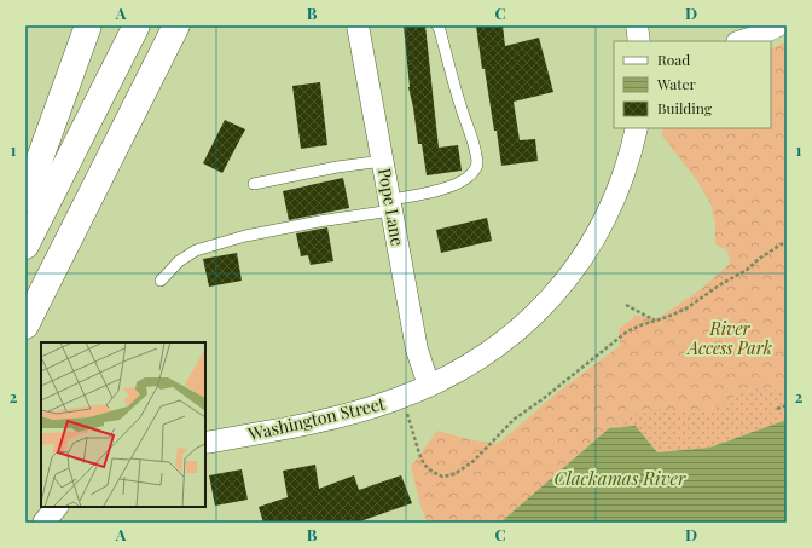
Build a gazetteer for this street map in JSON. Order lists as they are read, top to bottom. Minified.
{"streets":{"street":["Pope Lane","Washington Street"]},"crossings":[["Pope Lane","Washington Street"]],"water":["Clackamas River"],"parks":["River Access Park"],"legend":["Road","Water","Building"],"grid":{"columns":["A","B","C","D"],"rows":["1","2"]}}
